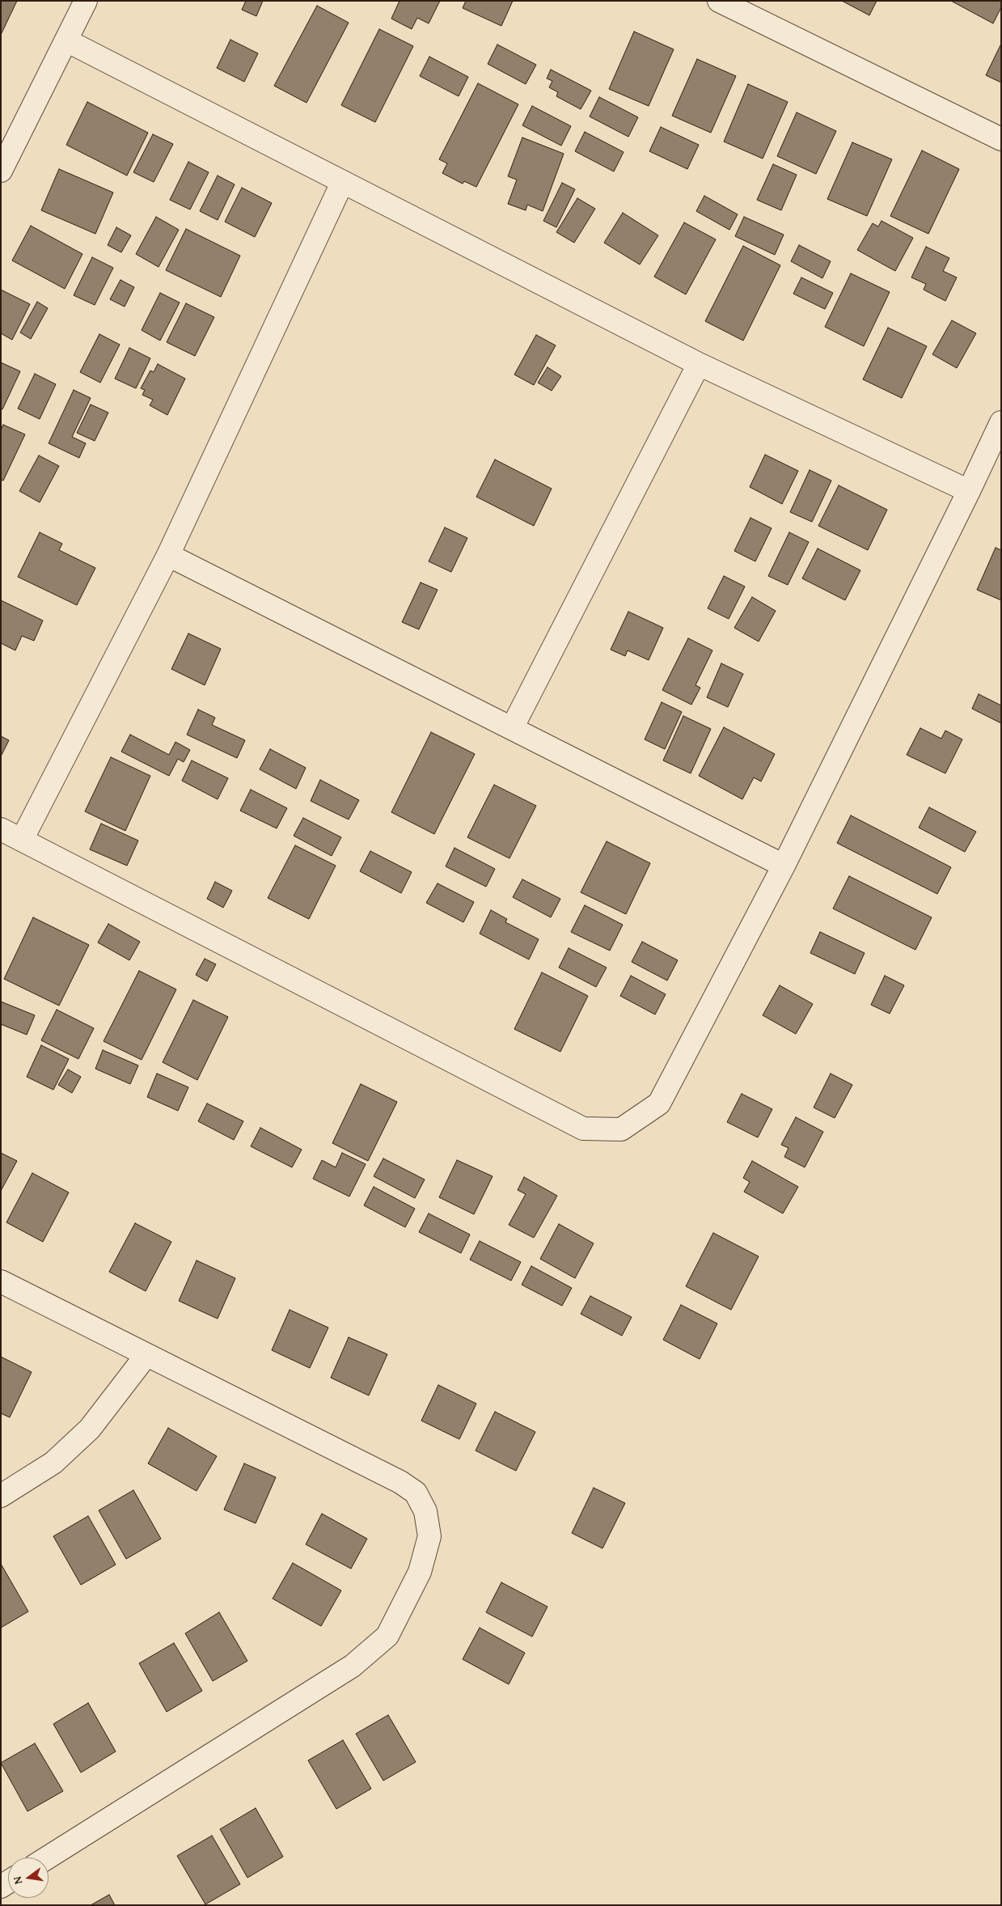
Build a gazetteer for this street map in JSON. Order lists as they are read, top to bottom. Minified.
{"north":"left"}
